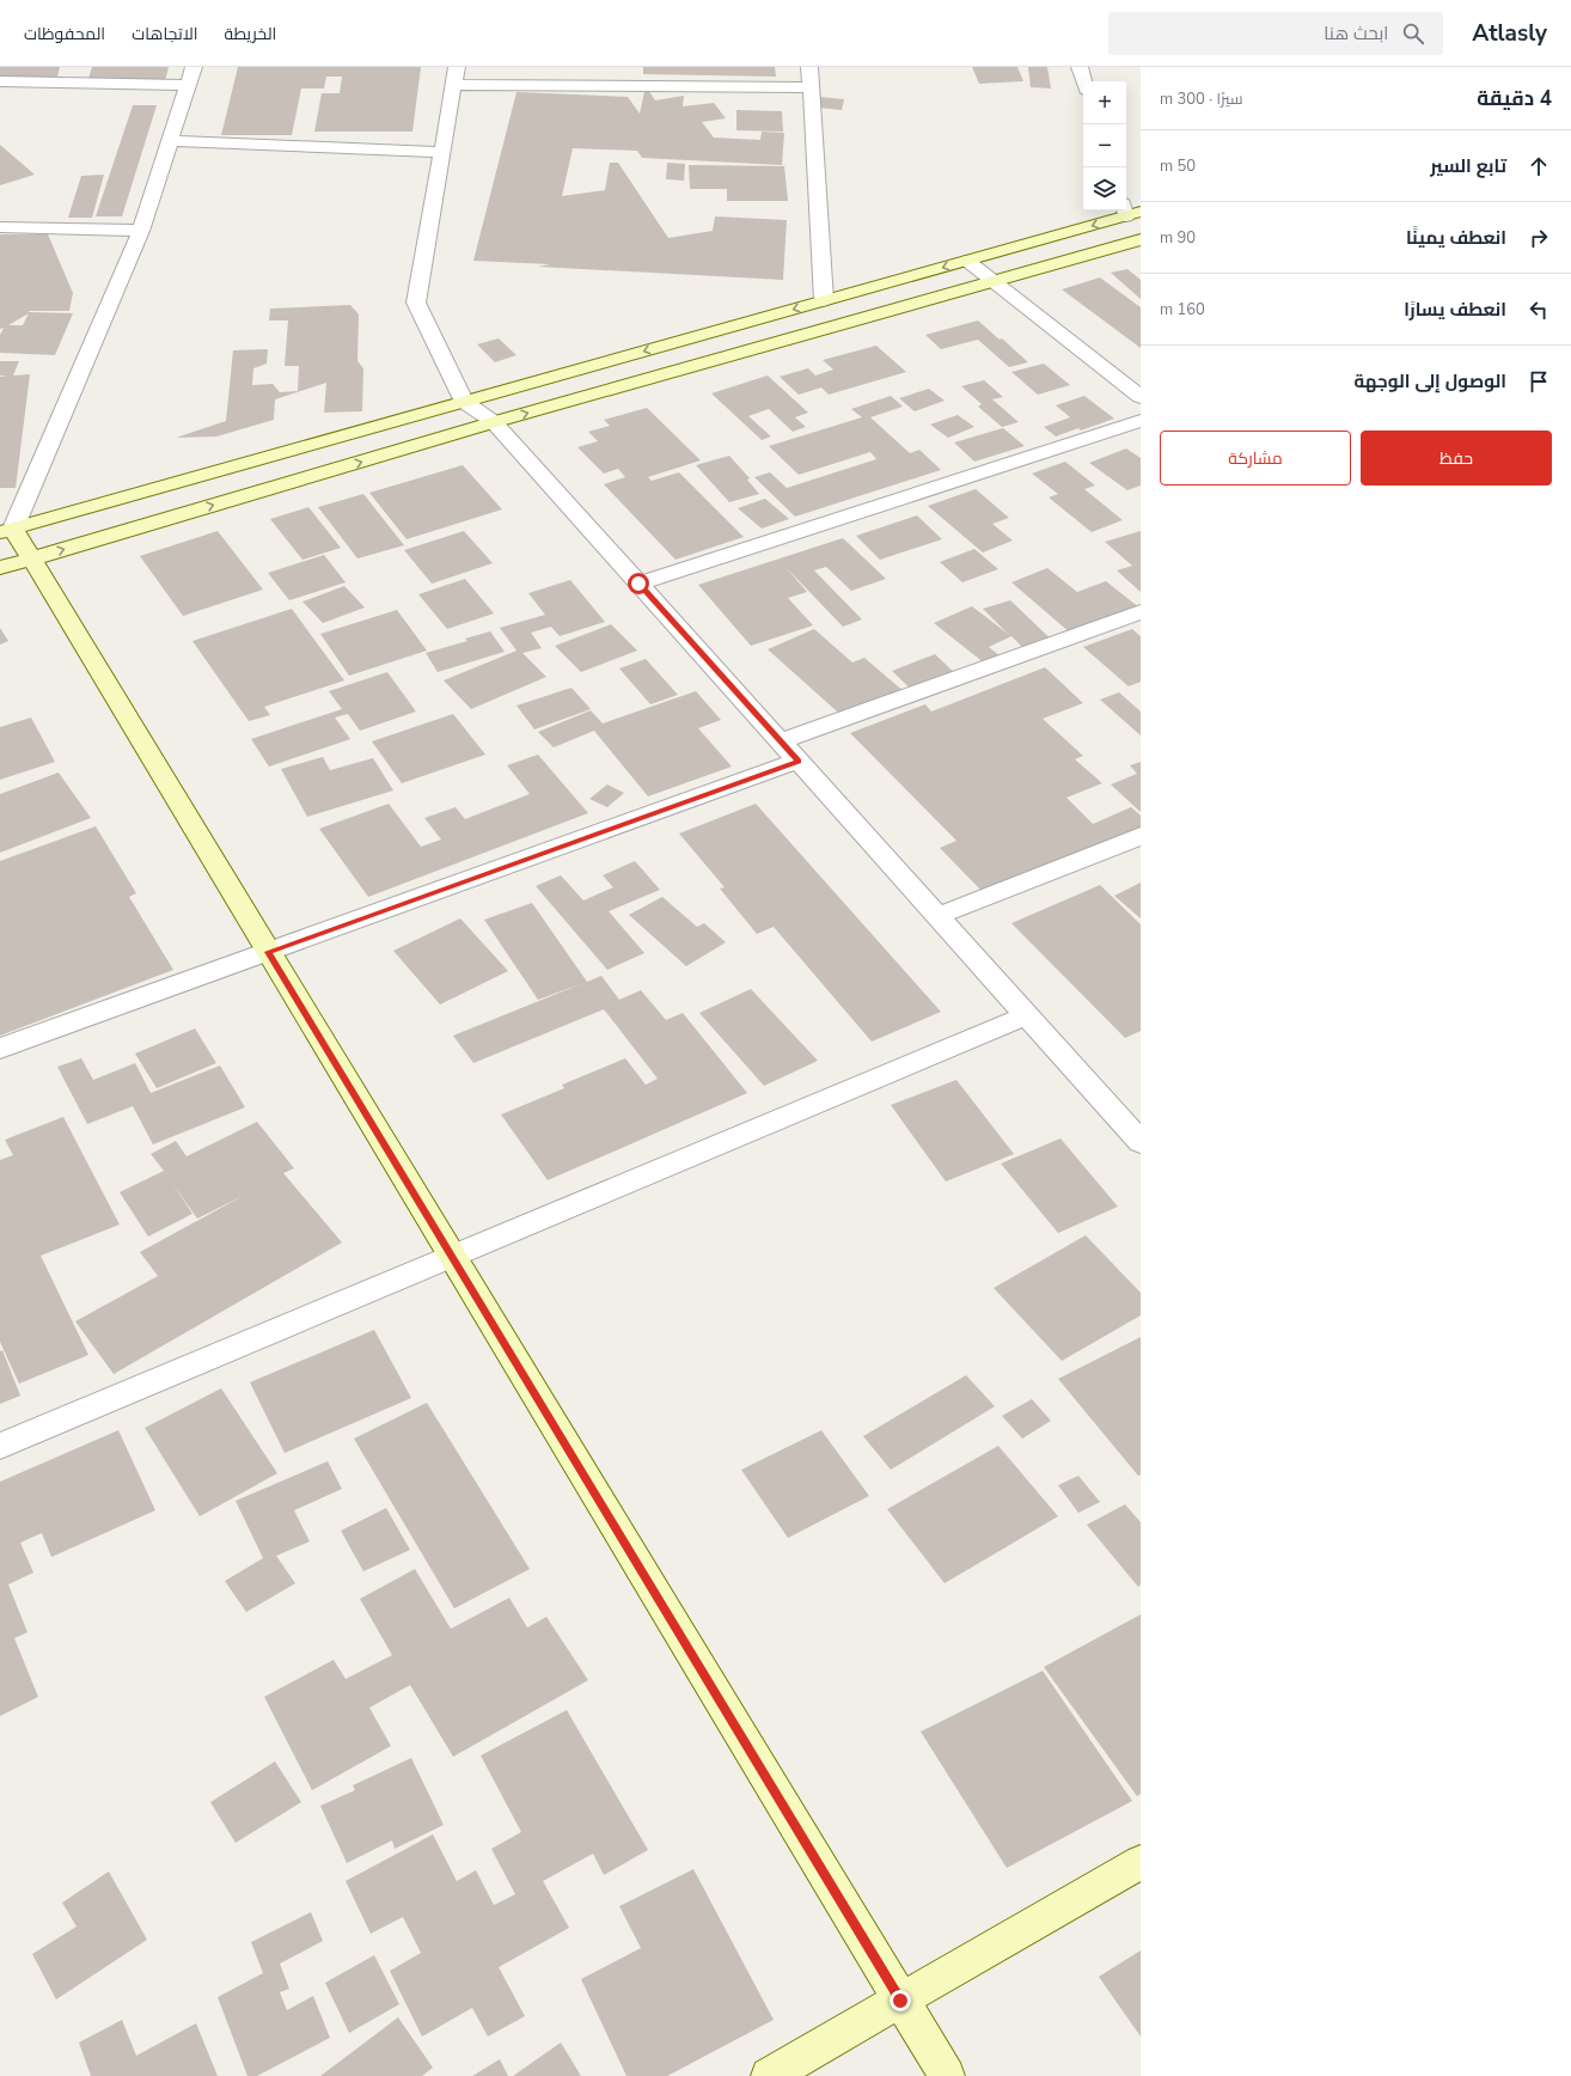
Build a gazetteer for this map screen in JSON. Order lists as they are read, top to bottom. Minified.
{"page":{"header":"Atlasly","search":"ابحث هنا","nav":["الخريطة","الاتجاهات","المحفوظات"],"heading":["4 دقيقة","سيرًا · 300 m"],"map_buttons":["+","−"],"list":[["تابع السير","50 m"],["انعطف يمينًا","90 m"],["انعطف يسارًا","160 m"],"الوصول إلى الوجهة"],"buttons":["حفظ","مشاركة"]}}
